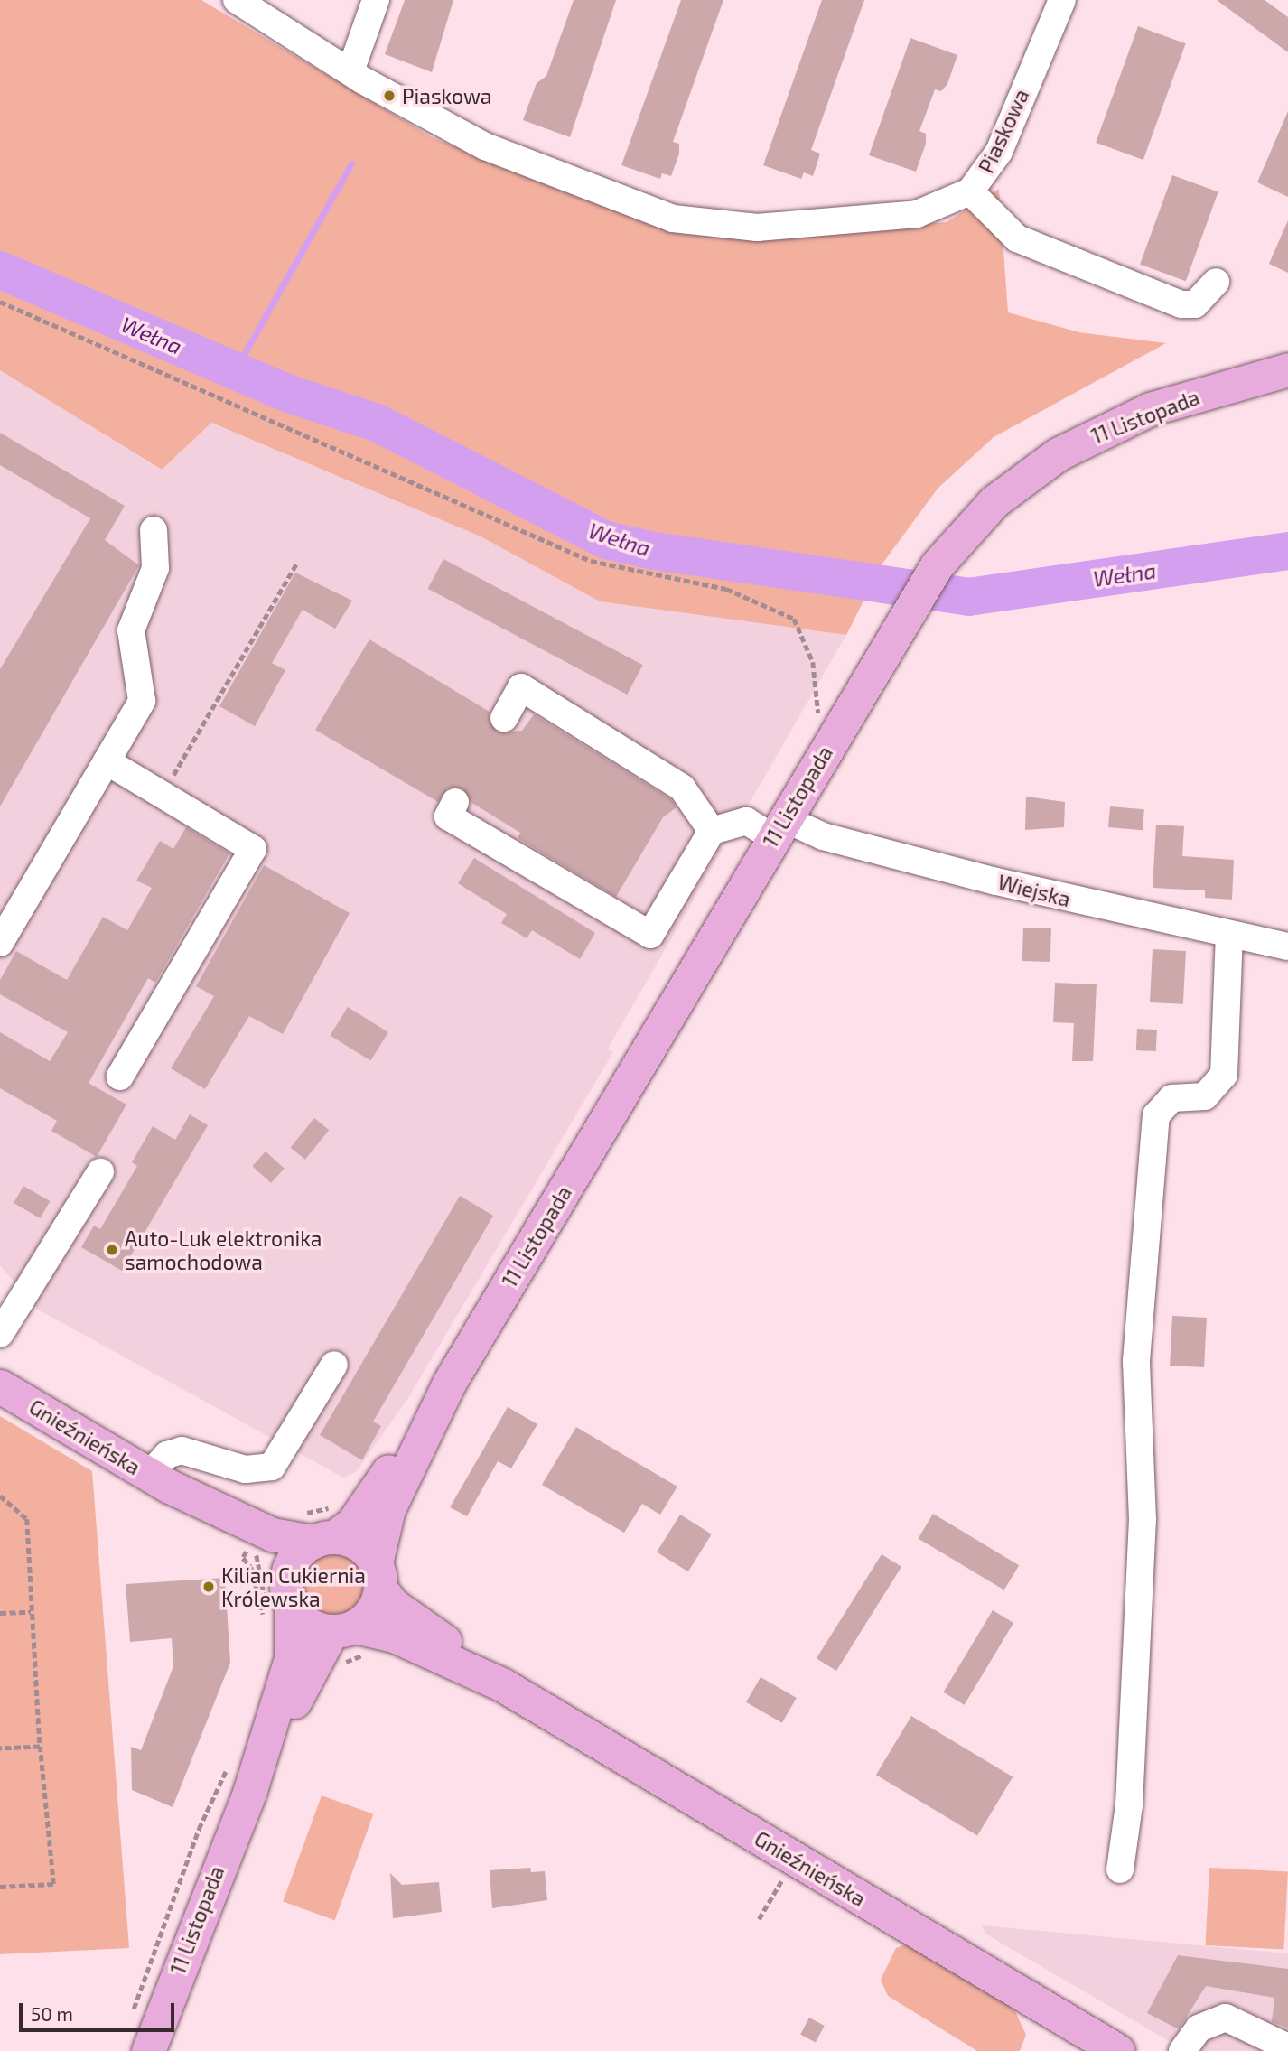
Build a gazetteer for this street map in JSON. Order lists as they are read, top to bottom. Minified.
{"streets":{"main road":["11 Listopada","Gnieźnieńska"],"street":["Piaskowa","Wiejska"]},"crossings":[["11 Listopada","Wiejska"],["11 Listopada","Gnieźnieńska"]],"water":["Wełna"],"places":["Piaskowa","Auto-Luk elektronika samochodowa","Kilian Cukiernia Królewska"],"scale_bar":"50 m"}
